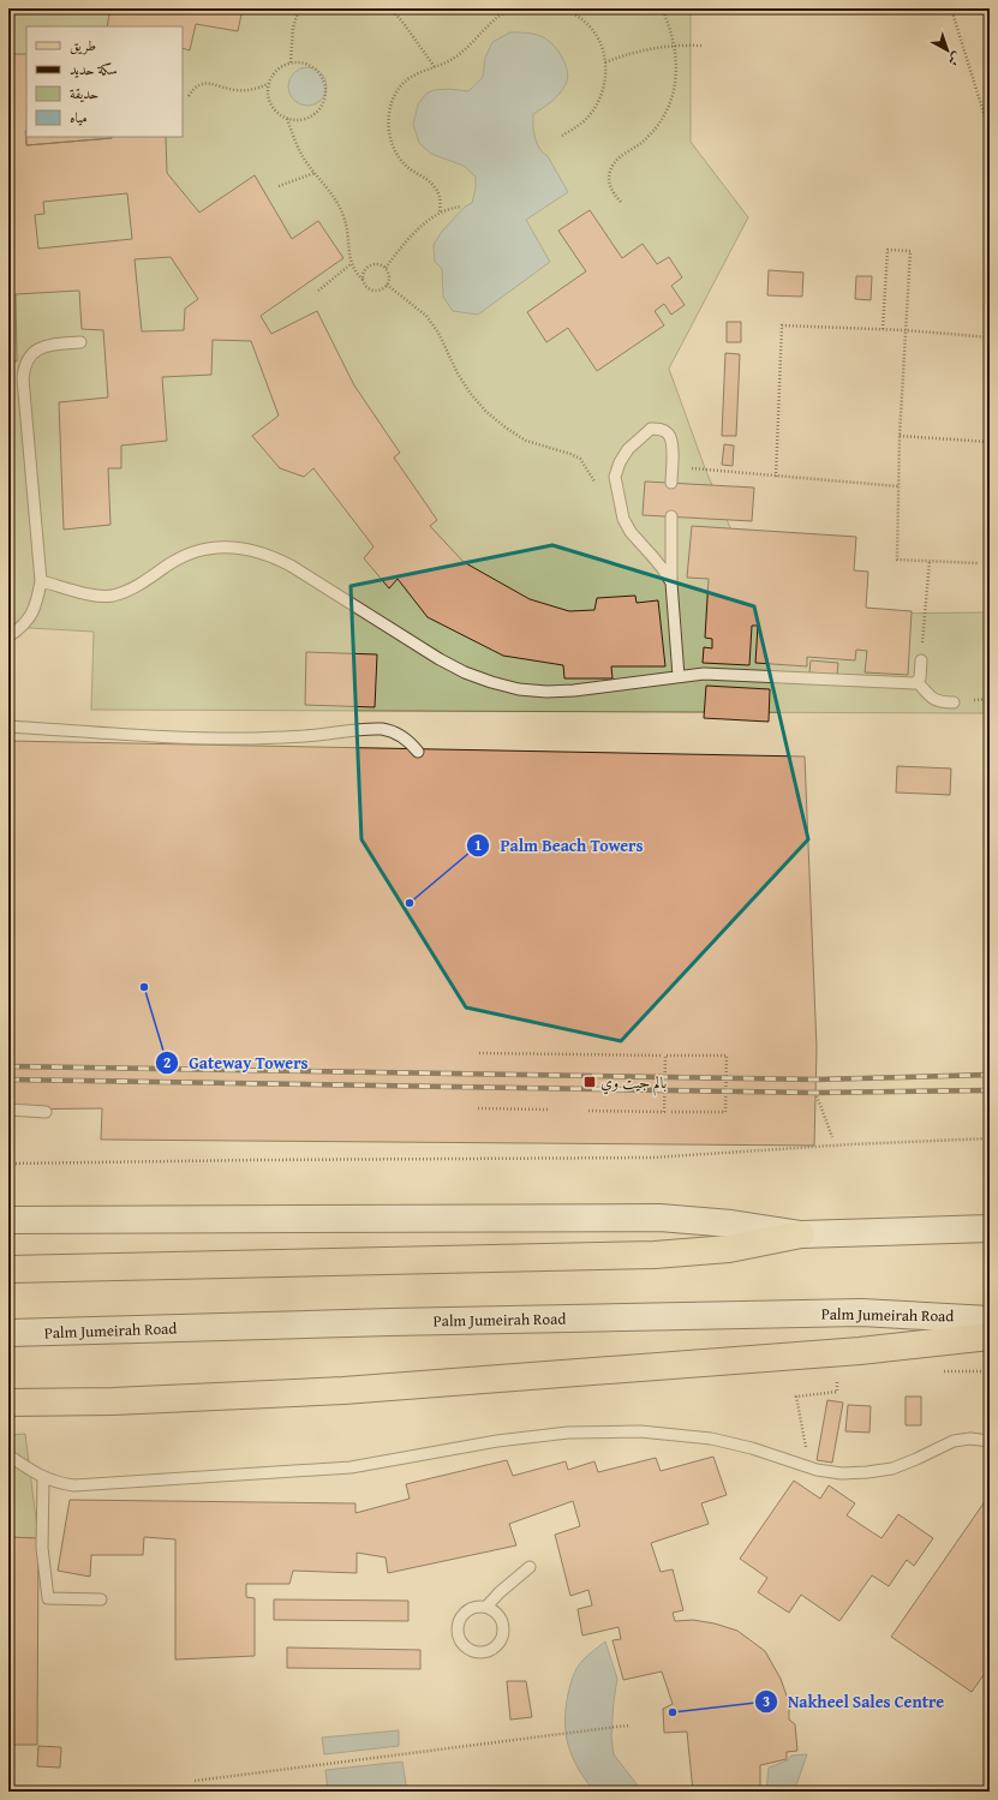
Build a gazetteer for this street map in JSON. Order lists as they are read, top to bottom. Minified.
{"streets":{"main road":["Palm Jumeirah Road"]},"places":{"other":["Palm Beach Towers","Gateway Towers","Nakheel Sales Centre"],"transit":["بالم جيت وي"]},"legend":["طريق","سكة حديد","حديقة","مياه"],"north":"bottom right"}
